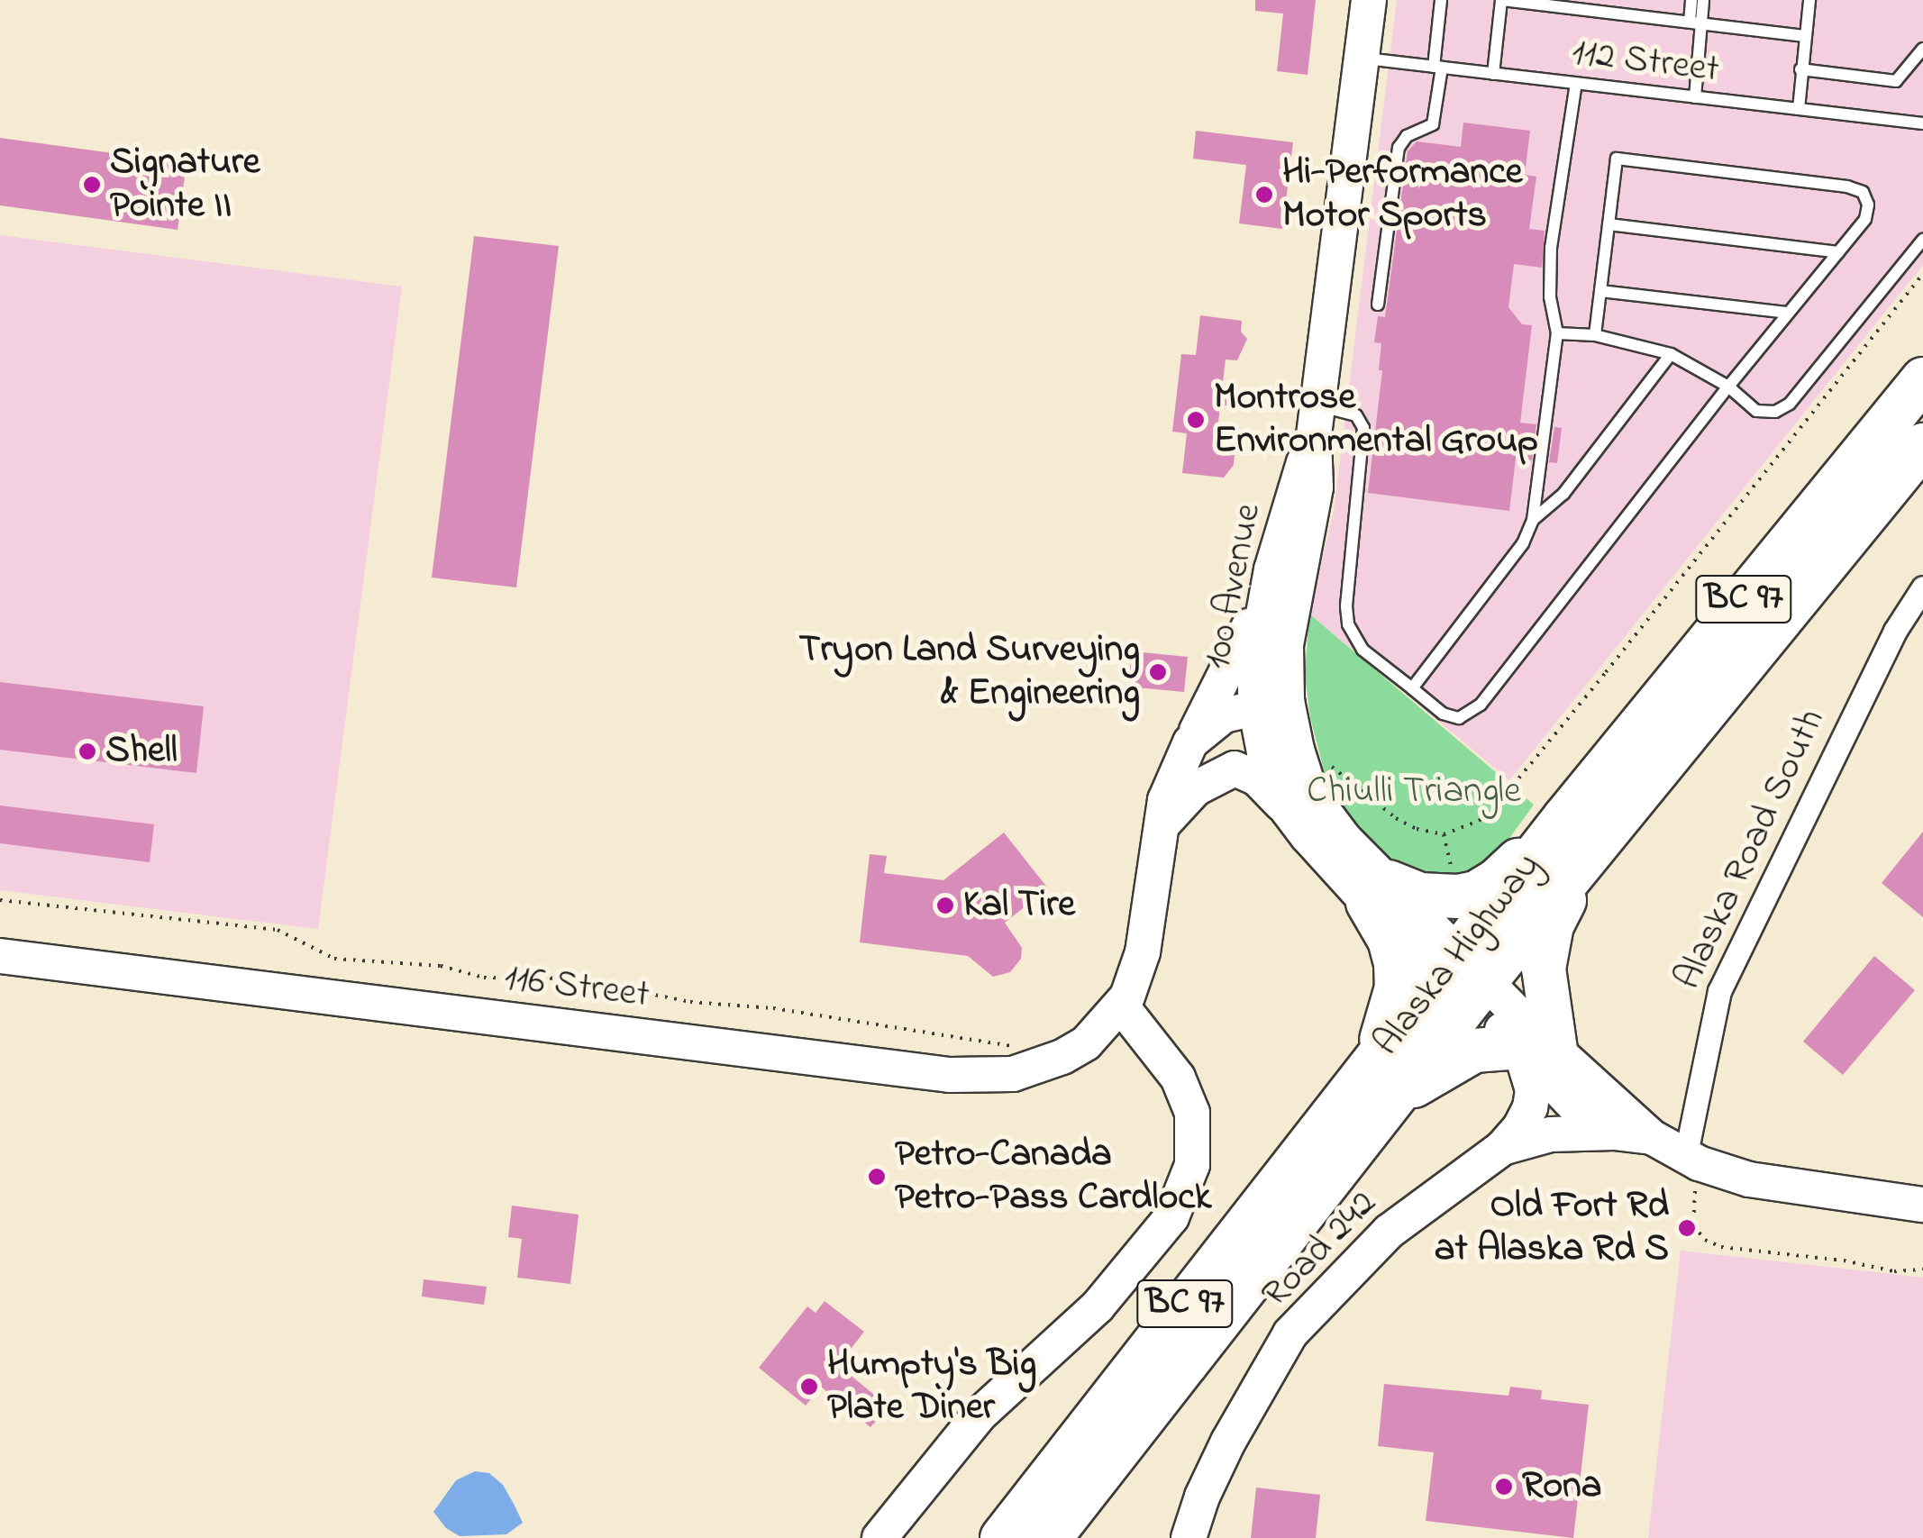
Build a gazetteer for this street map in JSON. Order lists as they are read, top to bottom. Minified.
{"streets":{"highway":["BC 97","Alaska Highway"],"main road":["100 Avenue","116 Street","Road 242"],"street":["Alaska Road South"],"lane":["112 Street"]},"crossings":[["112 Street","100 Avenue"],["100 Avenue","Alaska Highway"],["100 Avenue","Road 242"]],"parks":["Chiulli Triangle"],"places":["Signature Pointe II","Hi-Performance Motor Sports","Montrose Environmental Group","Tryon Land Surveying & Engineering","Shell","Kal Tire","Petro-Canada Petro-Pass Cardlock","Old Fort Rd at Alaska Rd S","Humpty's Big Plate Diner","Rona"]}
